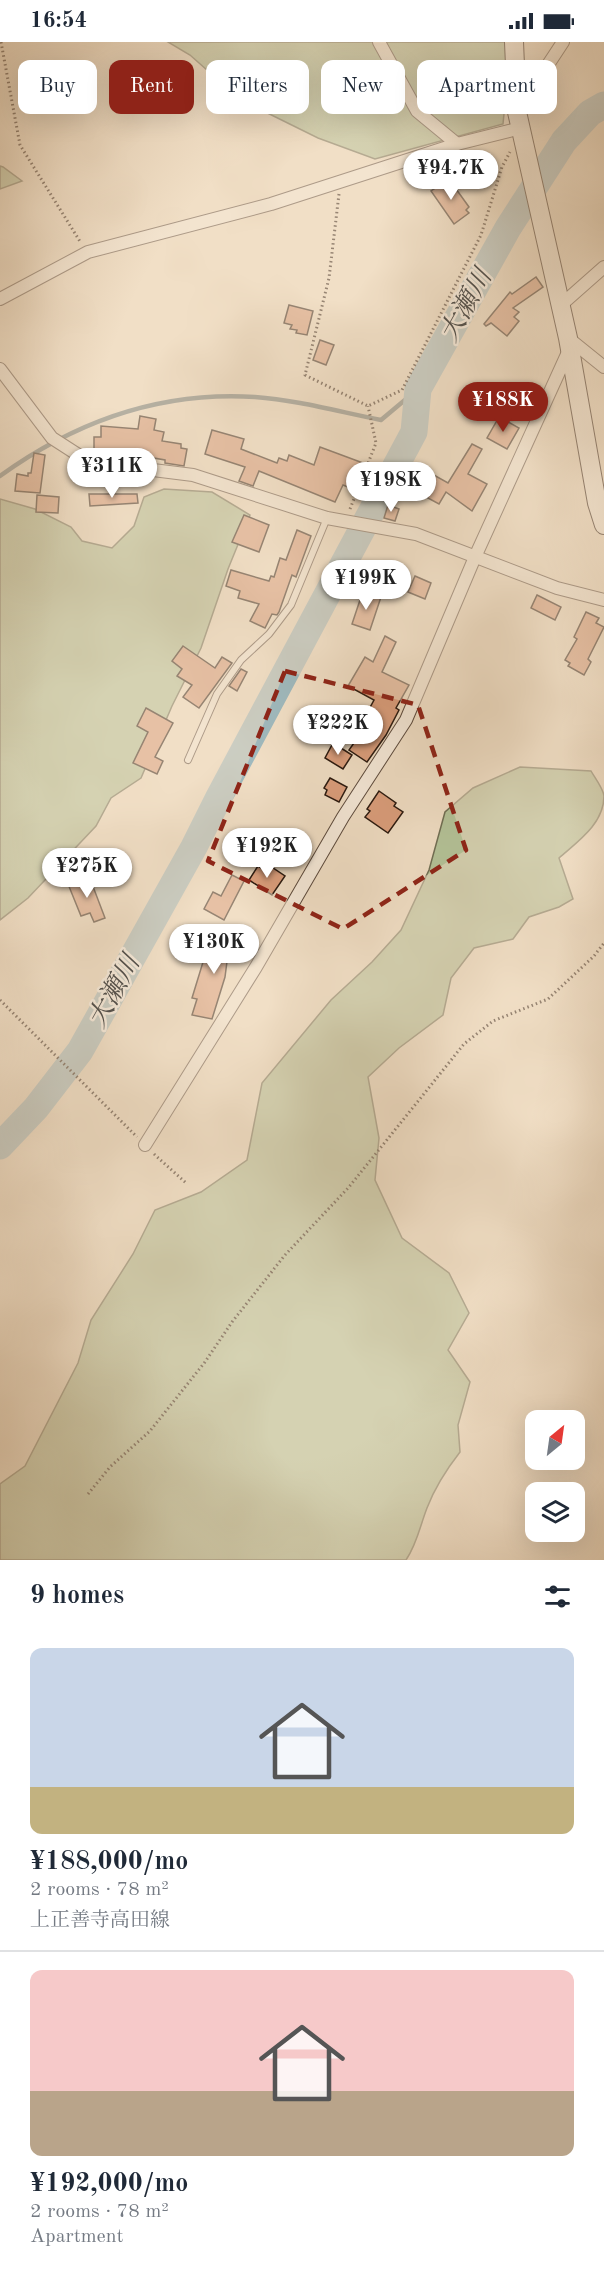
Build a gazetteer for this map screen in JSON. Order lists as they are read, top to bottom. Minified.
{"water":["大瀬川"],"north":"top right","page":{"status":"16:54","chip":["Buy","Rent","Filters","New","Apartment"],"price":["¥94.7K","¥188K","¥311K","¥198K","¥199K","¥222K","¥192K","¥275K","¥130K"],"heading":"9 homes","list":[{"name":"¥188,000/mo","note":"2 rooms · 78 m² · 上正善寺高田線"},{"name":"¥192,000/mo","note":"2 rooms · 78 m² · Apartment"}]}}
